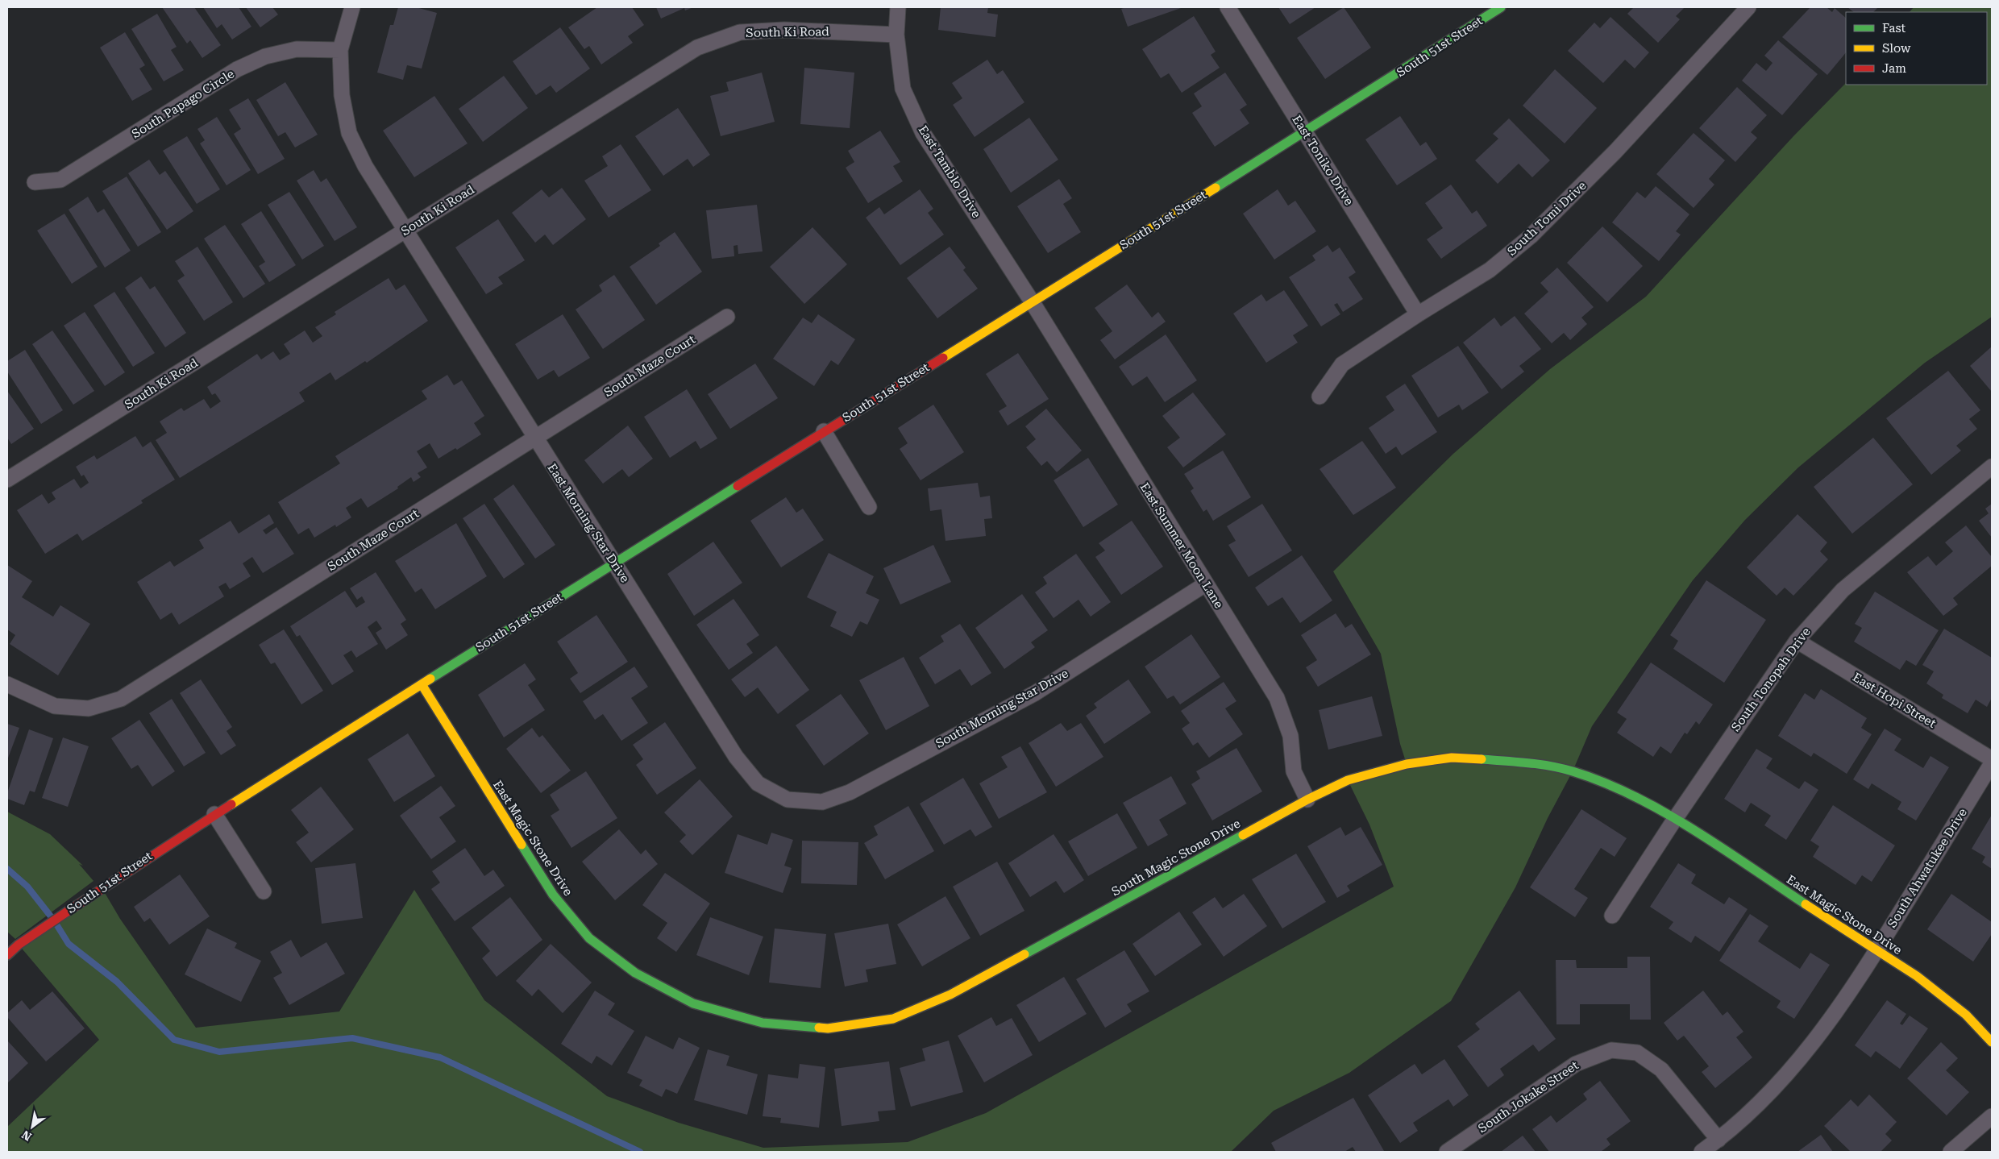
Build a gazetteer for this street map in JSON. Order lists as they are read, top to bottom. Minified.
{"streets":{"street":["South Ki Road","South 51st Street","South Papago Circle","East Toniko Drive","East Tamblo Drive","South Tomi Drive","South Maze Court","East Morning Star Drive","East Summer Moon Lane","South Tonopah Drive","East Hopi Street","South Morning Star Drive","East Magic Stone Drive","South Magic Stone Drive","South Ahwatukee Drive","South Jokake Street"]},"crossings":[["South Ki Road","East Tamblo Drive"],["South Ki Road","East Morning Star Drive"],["South 51st Street","East Toniko Drive"],["South 51st Street","East Tamblo Drive"],["South 51st Street","East Morning Star Drive"],["South 51st Street","East Summer Moon Lane"],["South 51st Street","East Magic Stone Drive"],["South Papago Circle","East Morning Star Drive"],["East Toniko Drive","South Tomi Drive"],["East Tamblo Drive","East Summer Moon Lane"],["South Maze Court","East Morning Star Drive"],["East Morning Star Drive","South Morning Star Drive"],["East Summer Moon Lane","South Morning Star Drive"],["East Summer Moon Lane","South Magic Stone Drive"],["South Tonopah Drive","East Hopi Street"],["South Tonopah Drive","East Magic Stone Drive"],["South Tonopah Drive","South Magic Stone Drive"],["East Magic Stone Drive","South Magic Stone Drive"],["East Magic Stone Drive","South Ahwatukee Drive"],["South Ahwatukee Drive","South Jokake Street"]],"legend":["Fast","Slow","Jam"],"north":"bottom left"}
